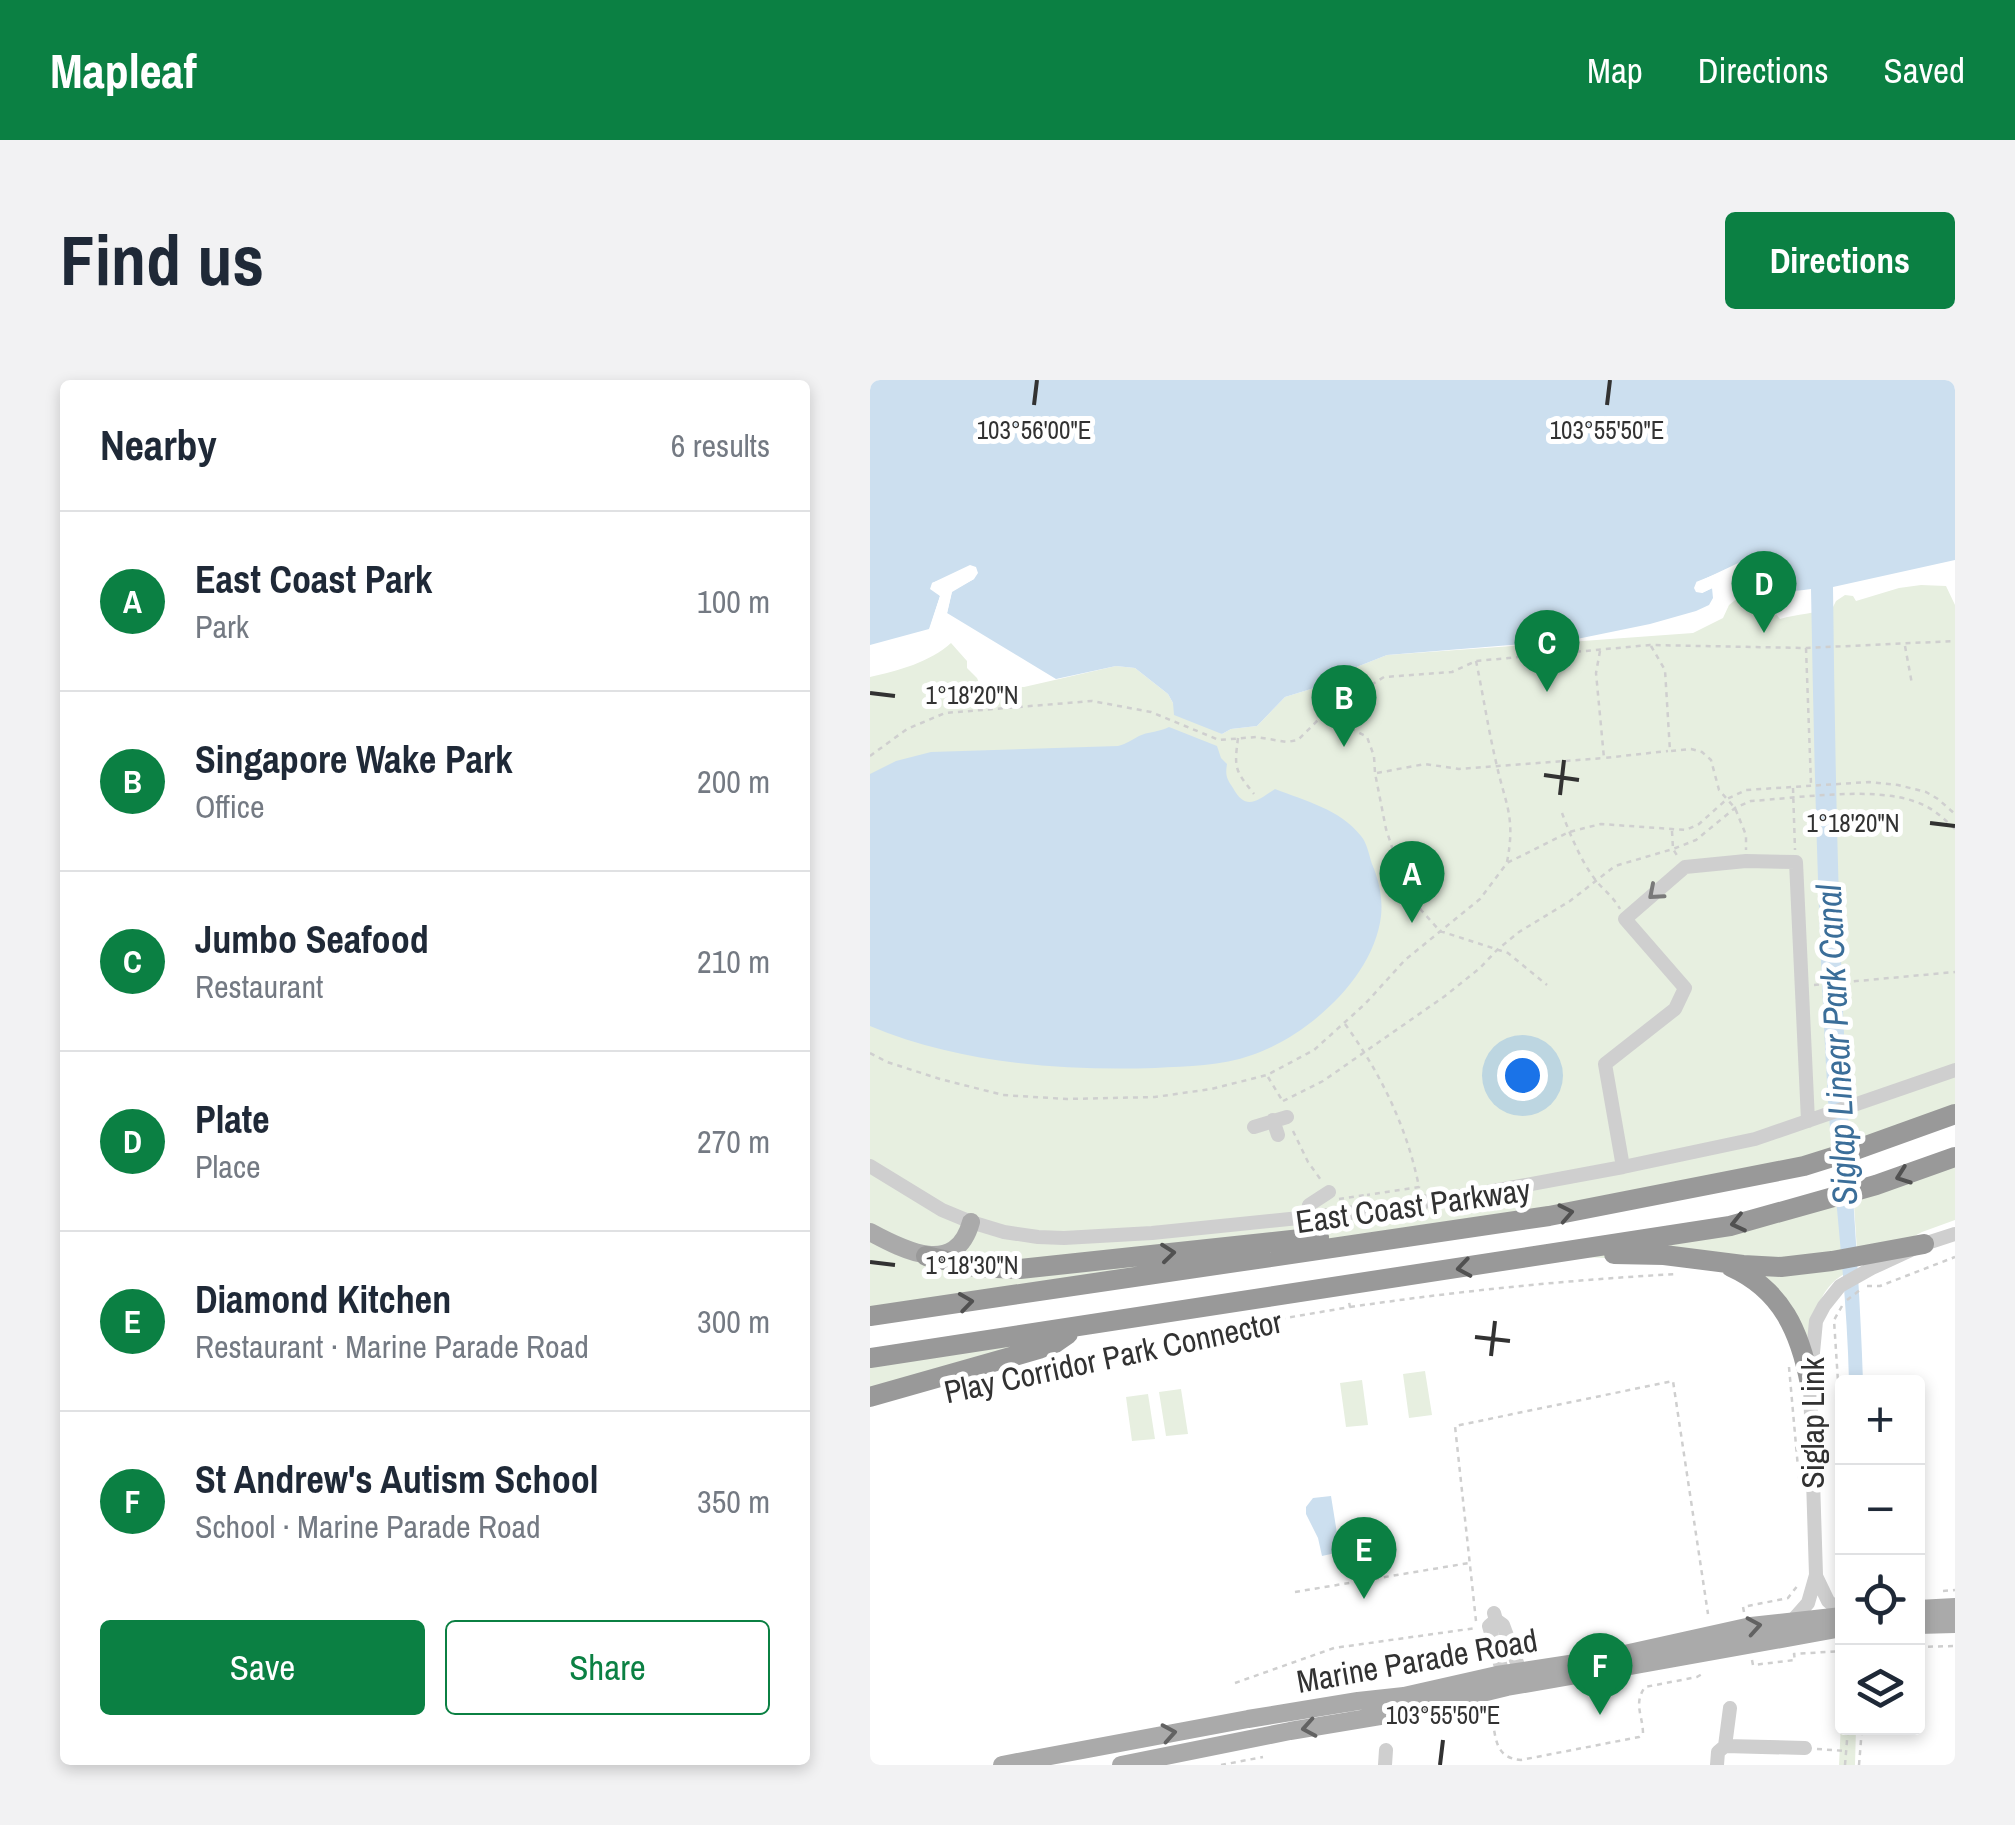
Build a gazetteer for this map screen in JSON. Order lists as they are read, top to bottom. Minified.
{"streets":{"highway":["East Coast Parkway"],"main road":["Marine Parade Road"],"street":["Siglap Link"],"path":["Play Corridor Park Connector"]},"crossings":[["Siglap Link","Marine Parade Road"]],"water":["Siglap Linear Park Canal"],"page":{"header":"Mapleaf","nav":["Map","Directions","Saved"],"buttons":["Directions",["Save","Share"]],"title":"Find us","heading":["Nearby","6 results"],"list":[{"mark":"A","name":"East Coast Park","note":"Park","value":"100 m"},{"mark":"B","name":"Singapore Wake Park","note":"Office","value":"200 m"},{"mark":"C","name":"Jumbo Seafood","note":"Restaurant","value":"210 m"},{"mark":"D","name":"Plate","note":"Place","value":"270 m"},{"mark":"E","name":"Diamond Kitchen","note":"Restaurant · Marine Parade Road","value":"300 m"},{"mark":"F","name":"St Andrew's Autism School","note":"School · Marine Parade Road","value":"350 m"}],"pins":["D","C","B","A","E","F"],"map_buttons":["+","−"]},"coordinates":["103°56'00\"E","103°55'50\"E","1°18'20\"N","1°18'30\"N"]}
